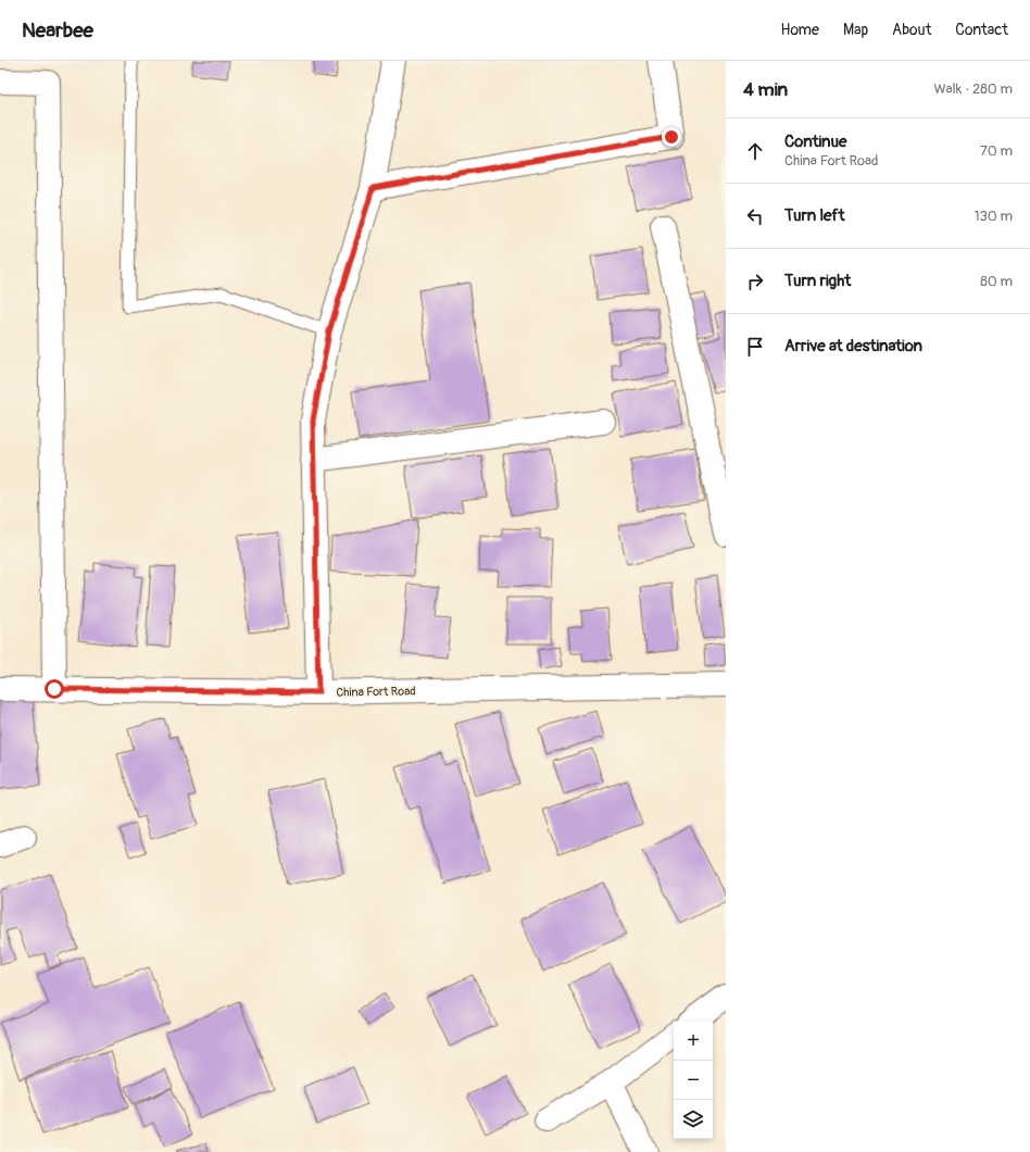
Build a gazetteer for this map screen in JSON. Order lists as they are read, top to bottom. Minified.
{"streets":{"street":["China Fort Road"]},"page":{"header":"Nearbee","nav":["Home","Map","About","Contact"],"heading":["4 min","Walk · 280 m"],"list":[["Continue","China Fort Road","70 m"],["Turn left","130 m"],["Turn right","80 m"],"Arrive at destination"],"map_buttons":["+","−"]}}
